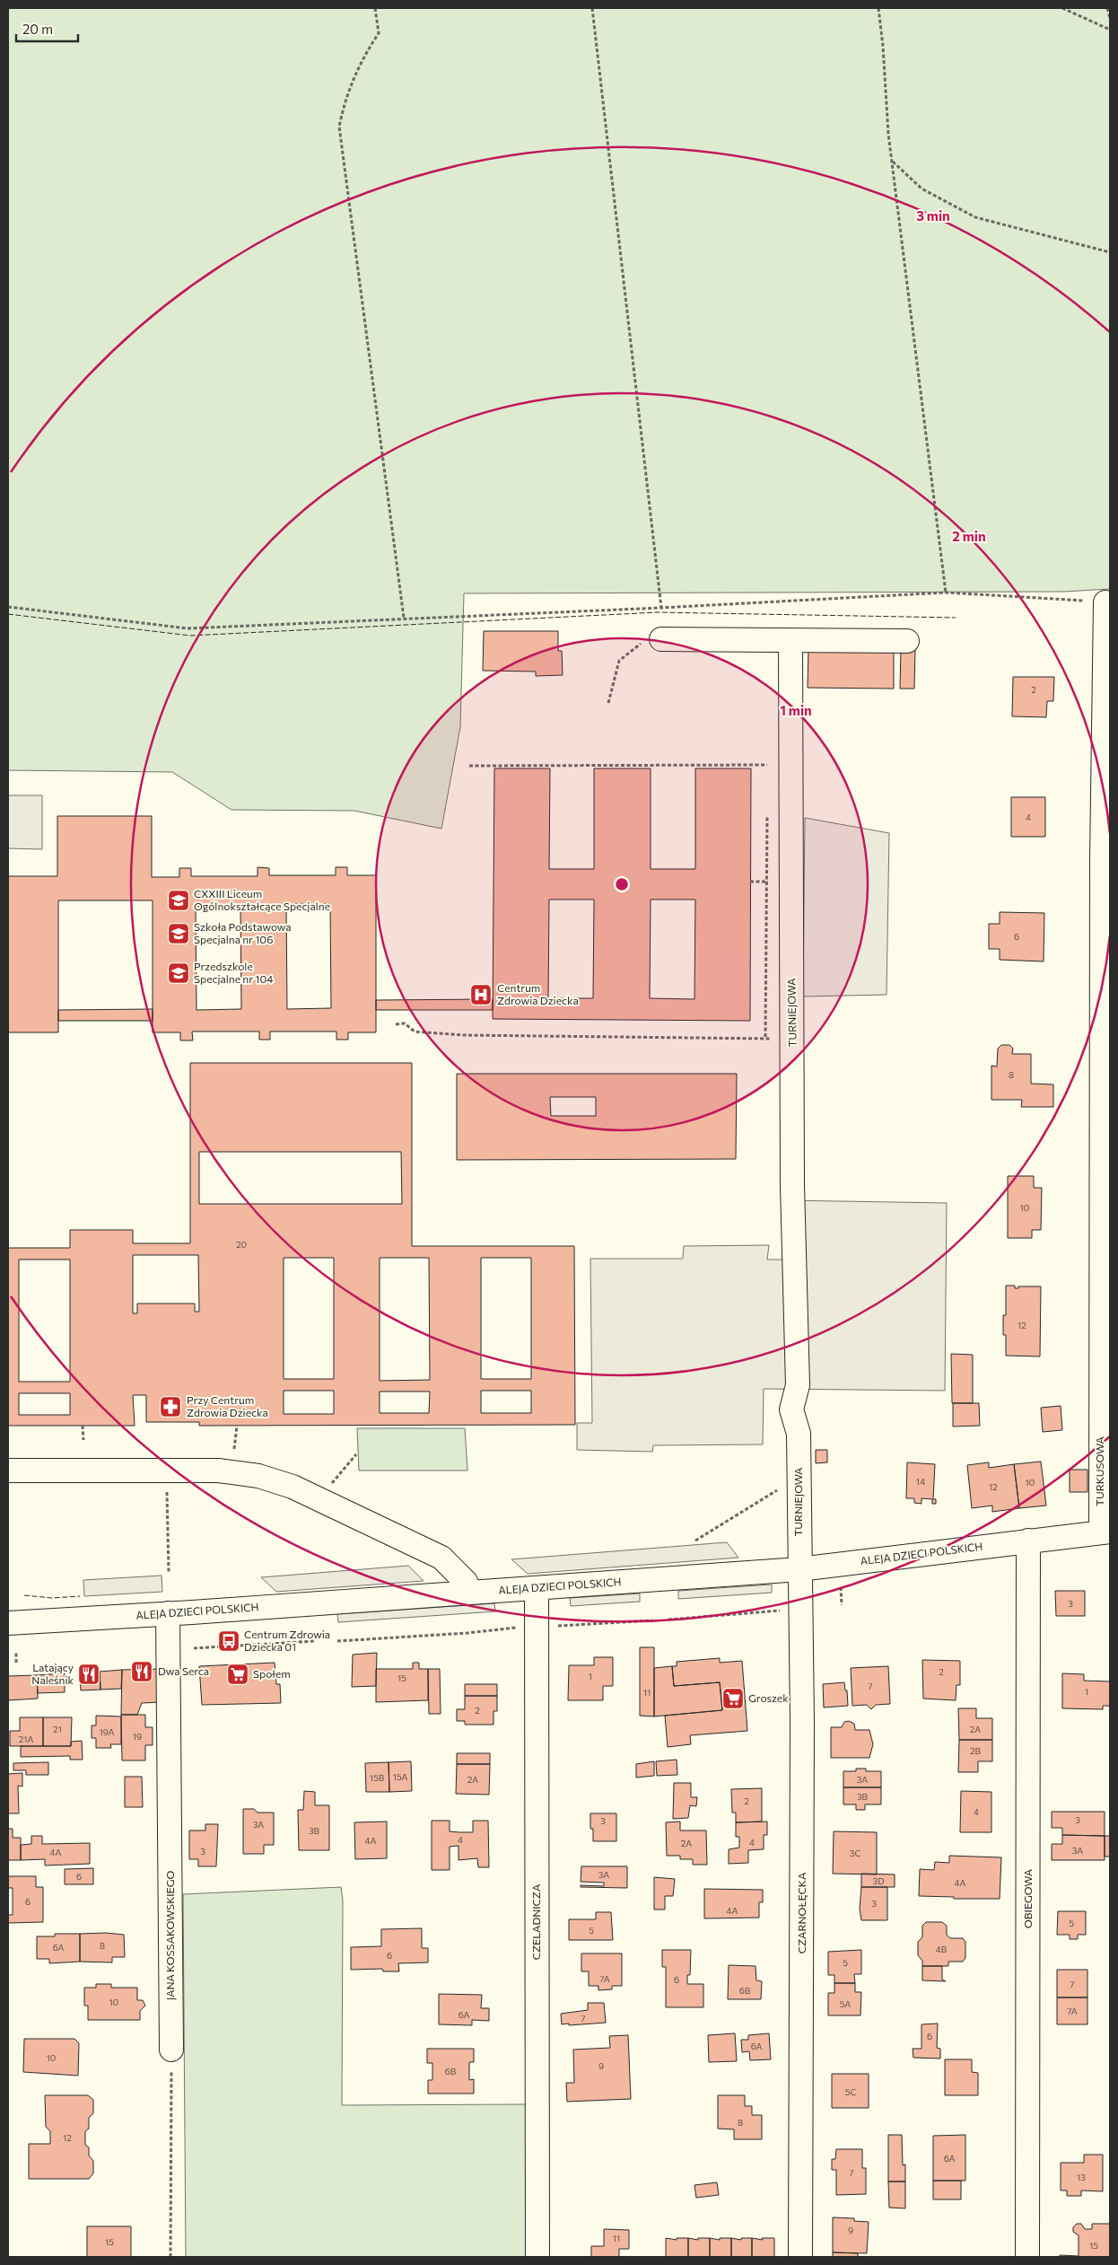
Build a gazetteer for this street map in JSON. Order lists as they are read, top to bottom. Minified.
{"streets":{"street":["TURNIEJOWA","TURKUSOWA","ALEJA DZIECI POLSKICH","OBIEGOWA","CZARNOŁĘCKA","CZELADNICZA","JANA KOSSAKOWSKIEGO"]},"crossings":[["TURNIEJOWA","ALEJA DZIECI POLSKICH"],["TURNIEJOWA","CZARNOŁĘCKA"],["TURKUSOWA","ALEJA DZIECI POLSKICH"],["ALEJA DZIECI POLSKICH","OBIEGOWA"],["ALEJA DZIECI POLSKICH","CZARNOŁĘCKA"],["ALEJA DZIECI POLSKICH","CZELADNICZA"],["ALEJA DZIECI POLSKICH","JANA KOSSAKOWSKIEGO"]],"places":{"school or university":["CXXIII Liceum Ogólnokształcące Specjalne","Szkoła Podstawowa Specjalna nr 106","Przedszkole Specjalne nr 104"],"hospital":["Centrum Zdrowia Dziecka"],"pharmacy":["Przy Centrum Zdrowia Dziecka"],"bus stop":["Centrum Zdrowia Dziecka 01"],"restaurant":["Dwa Serca","Latający Naleśnik"],"supermarket":["Społem","Groszek"]},"house_numbers":["2","4","6","8","10","20","12","14","10","12","3","2","1","15","7","1","11","2","21","2A","19A","19","21A","2B","15A","15B","2A","3A","3B","2","4","3","3","3A","3B","4","4A","4","2A","3A","3","4A","3C","3A","6","3D","4A","6","3","4A","5","5","8","6A","4B","6","5","7A","6","7","6B","10","5A","7A","6A","7","6","6A","10","9","6B","5C","8","12","6A","7","13","9","11","15","15"],"scale_bar":"20 m","rings":["3 min","2 min","1 min"]}
